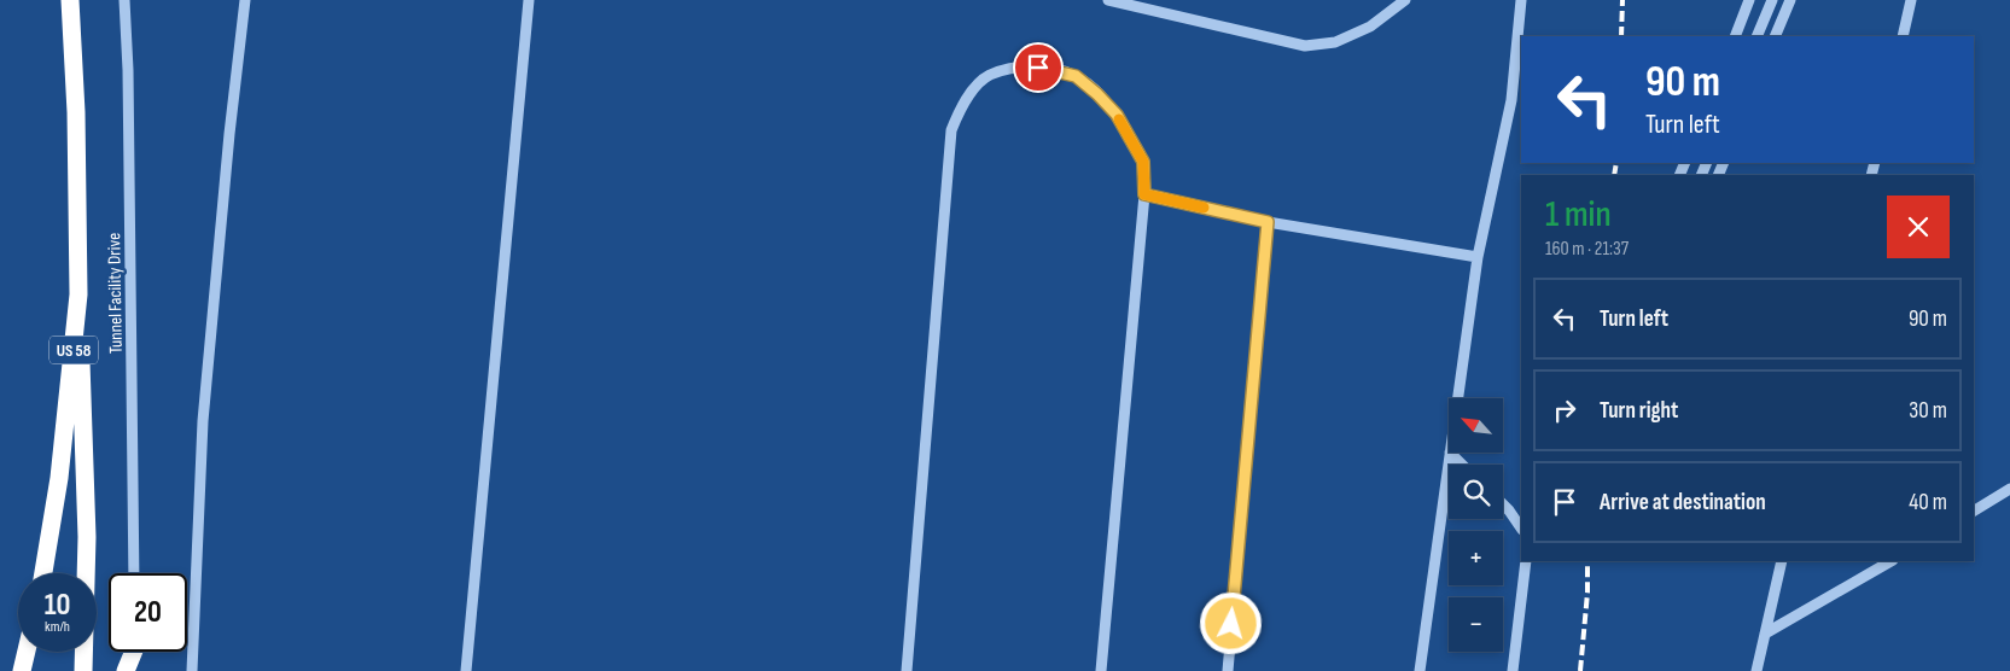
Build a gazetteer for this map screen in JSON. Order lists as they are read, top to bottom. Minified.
{"streets":{"highway":["US 58"],"street":["Tunnel Facility Drive"]},"north":"top left","page":{"turn":["90 m","Turn left"],"heading":["1 min","160 m · 21:37"],"list":[{"name":"Turn left","value":"90 m"},{"name":"Turn right","value":"30 m"},{"name":"Arrive at destination","value":"40 m"}],"map_buttons":["+","−"],"speed":"10 km/h","limit":"20"}}
